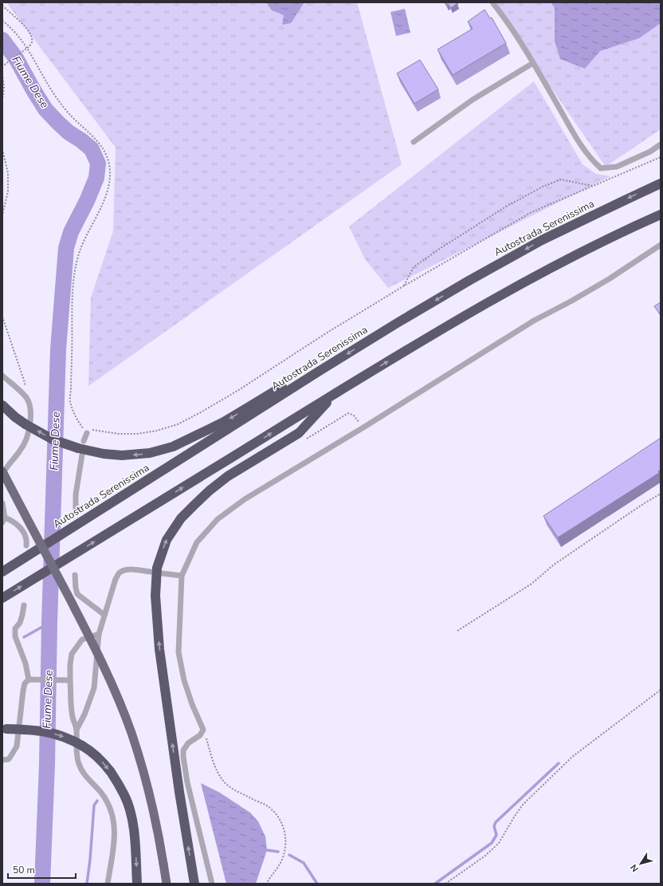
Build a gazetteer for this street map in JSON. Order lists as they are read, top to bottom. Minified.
{"streets":{"highway":["Autostrada Serenissima"]},"water":["Fiume Dese"],"scale_bar":"50 m","north":"bottom left"}
